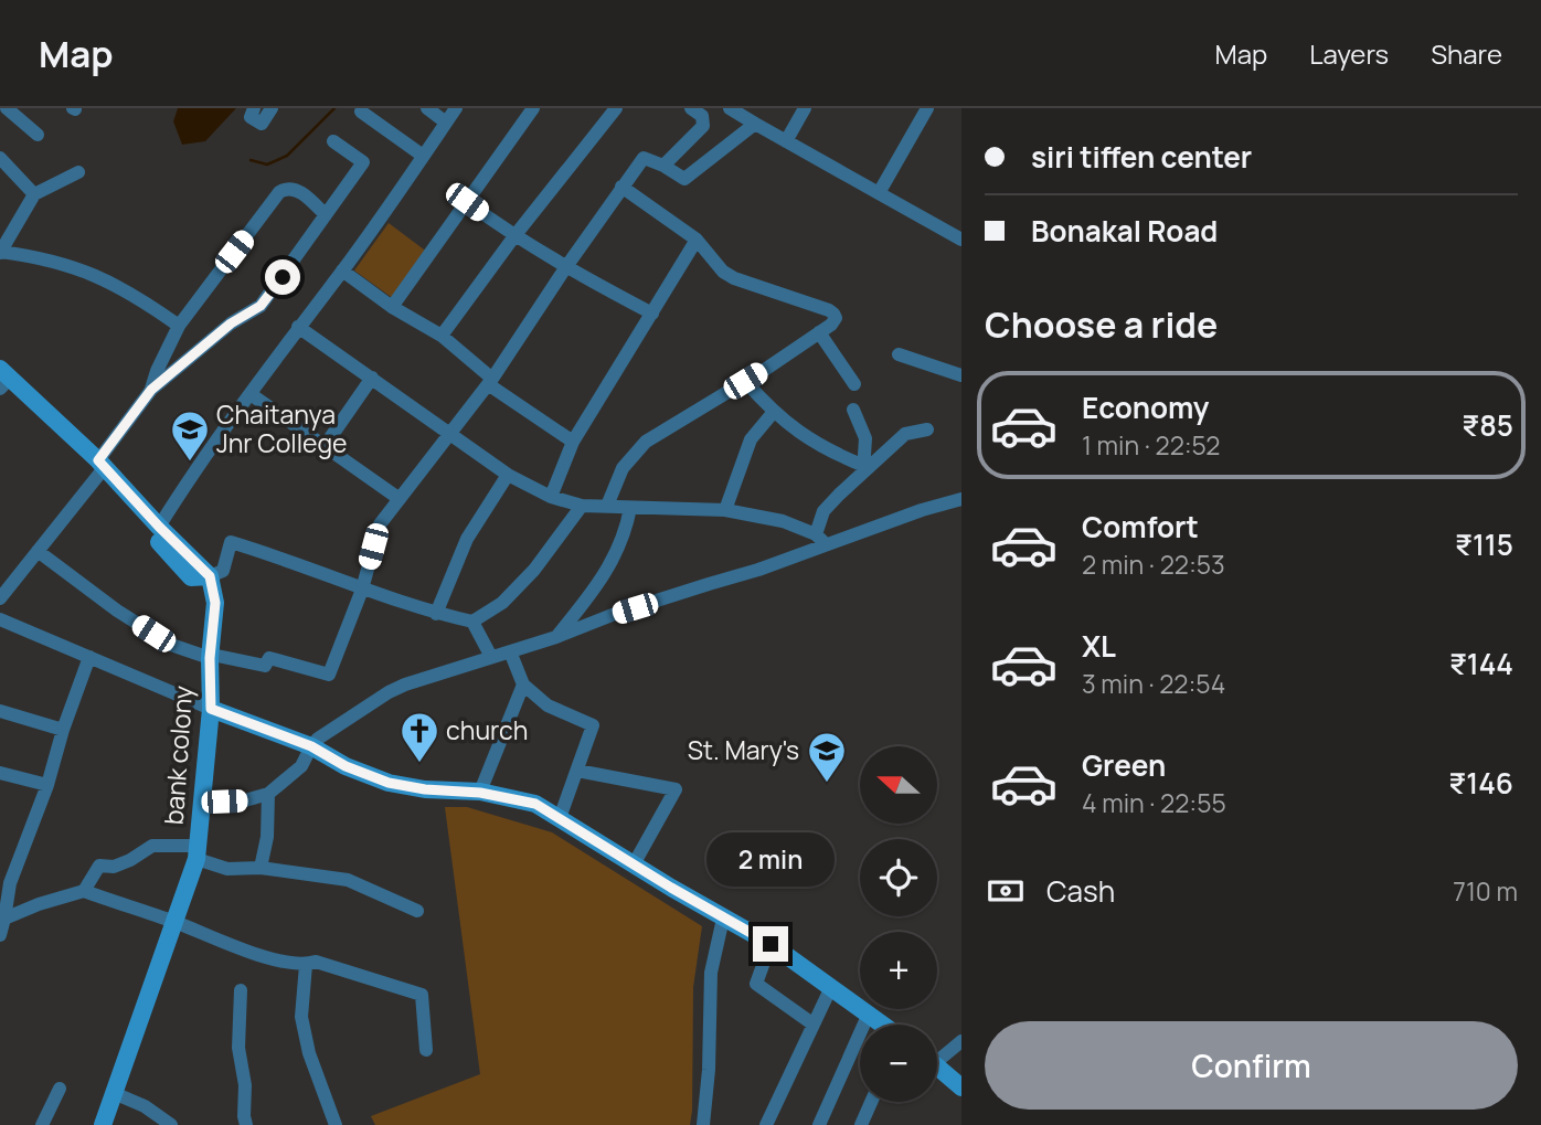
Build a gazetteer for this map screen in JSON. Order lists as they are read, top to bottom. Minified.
{"streets":{"main road":["bank colony"]},"places":{"school or university":["Chaitanya Jnr College","St. Mary's"],"church":["church"]},"north":"left","page":{"header":"Map","nav":["Map","Layers","Share"],"banner":["siri tiffen center","Bonakal Road"],"heading":"Choose a ride","list":[{"name":"Economy","note":"1 min · 22:52","value":"₹85"},{"name":"Comfort","note":"2 min · 22:53","value":"₹115"},{"name":"XL","note":"3 min · 22:54","value":"₹144"},{"name":"Green","note":"4 min · 22:55","value":"₹146"}],"map_buttons":["+","−"],"bubble":"2 min","pay":["Cash","710 m"],"buttons":"Confirm"}}
